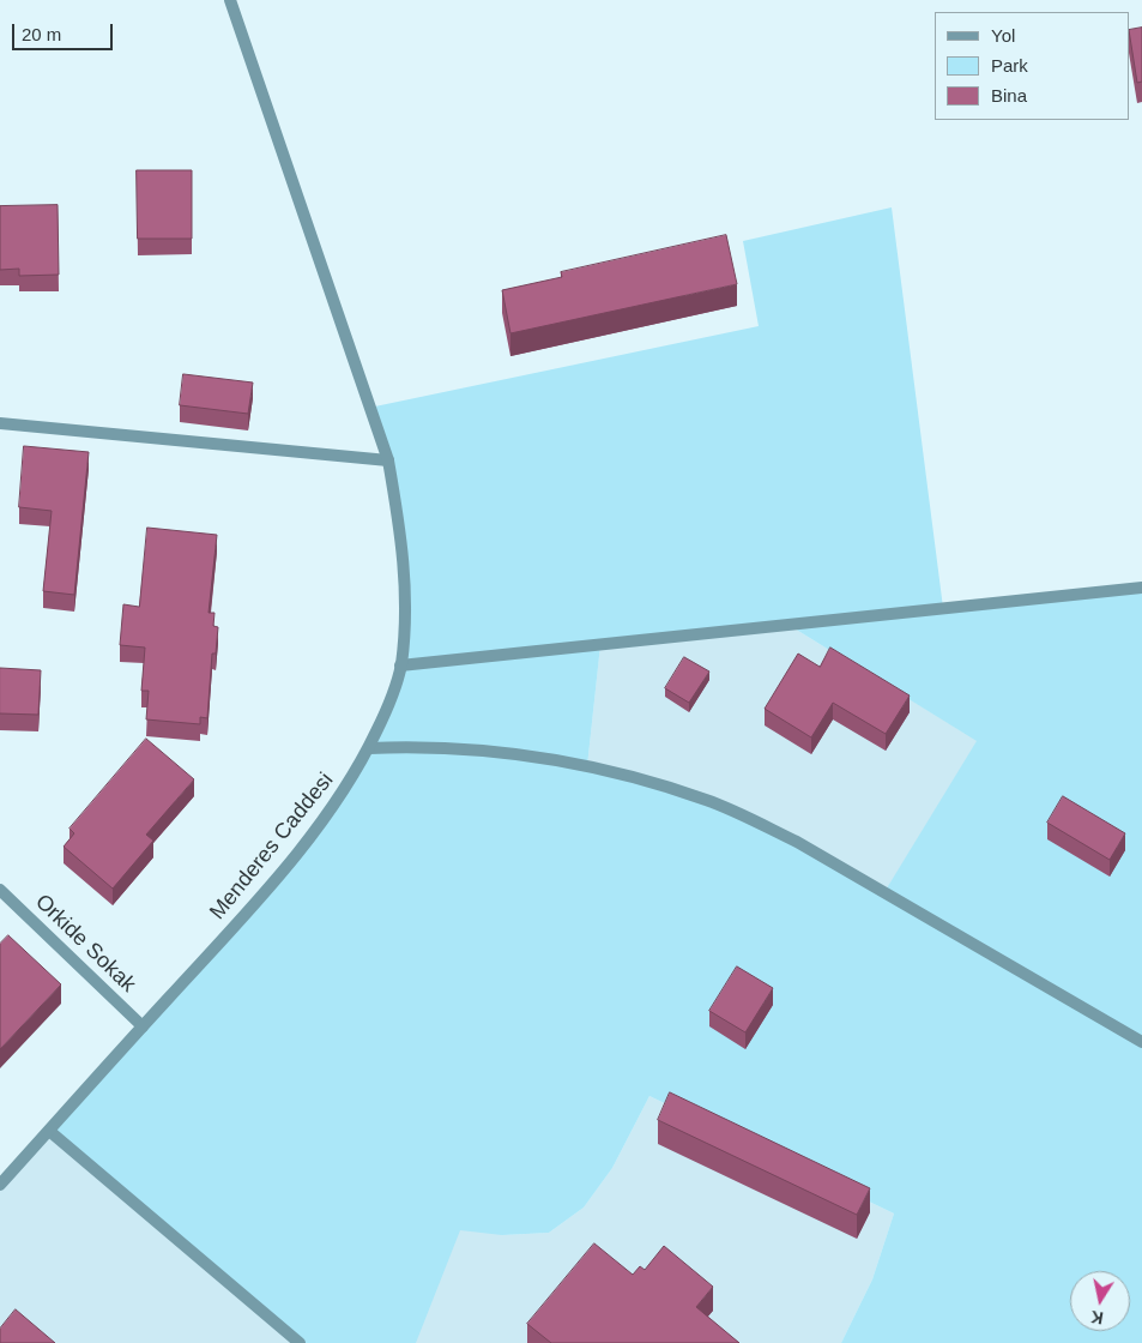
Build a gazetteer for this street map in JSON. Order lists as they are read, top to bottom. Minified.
{"streets":{"street":["Menderes Caddesi","Orkide Sokak"]},"crossings":[["Menderes Caddesi","Orkide Sokak"]],"legend":["Yol","Park","Bina"],"scale_bar":"20 m","north":"bottom"}
